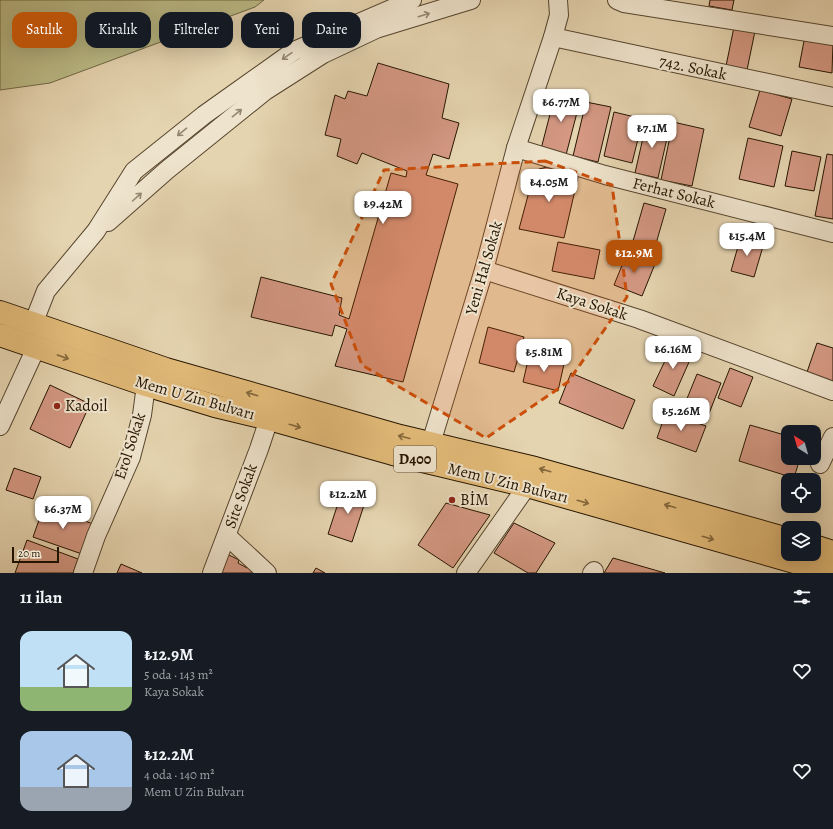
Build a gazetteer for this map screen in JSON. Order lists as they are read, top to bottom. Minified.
{"streets":{"main road":["Mem U Zin Bulvarı","D400"],"street":["742. Sokak","Ferhat Sokak","Yeni Hal Sokak","Kaya Sokak","Erol Sokak","Site Sokak"]},"crossings":[["742. Sokak","Yeni Hal Sokak"],["Ferhat Sokak","Yeni Hal Sokak"],["Yeni Hal Sokak","Kaya Sokak"],["Yeni Hal Sokak","Mem U Zin Bulvarı"],["Mem U Zin Bulvarı","Erol Sokak"],["Mem U Zin Bulvarı","Site Sokak"]],"places":["Kadoil","BİM"],"scale_bar":"20 m","north":"top left","page":{"chip":["Satılık","Kiralık","Filtreler","Yeni","Daire"],"price":["₺6.77M","₺7.1M","₺4.05M","₺9.42M","₺15.4M","₺12.9M","₺6.16M","₺5.81M","₺5.26M","₺12.2M","₺6.37M"],"scale":"20 m","heading":"11 ilan","list":[{"name":"₺12.9M","note":"5 oda · 143 m² · Kaya Sokak"},{"name":"₺12.2M","note":"4 oda · 140 m² · Mem U Zin Bulvarı"}]}}
